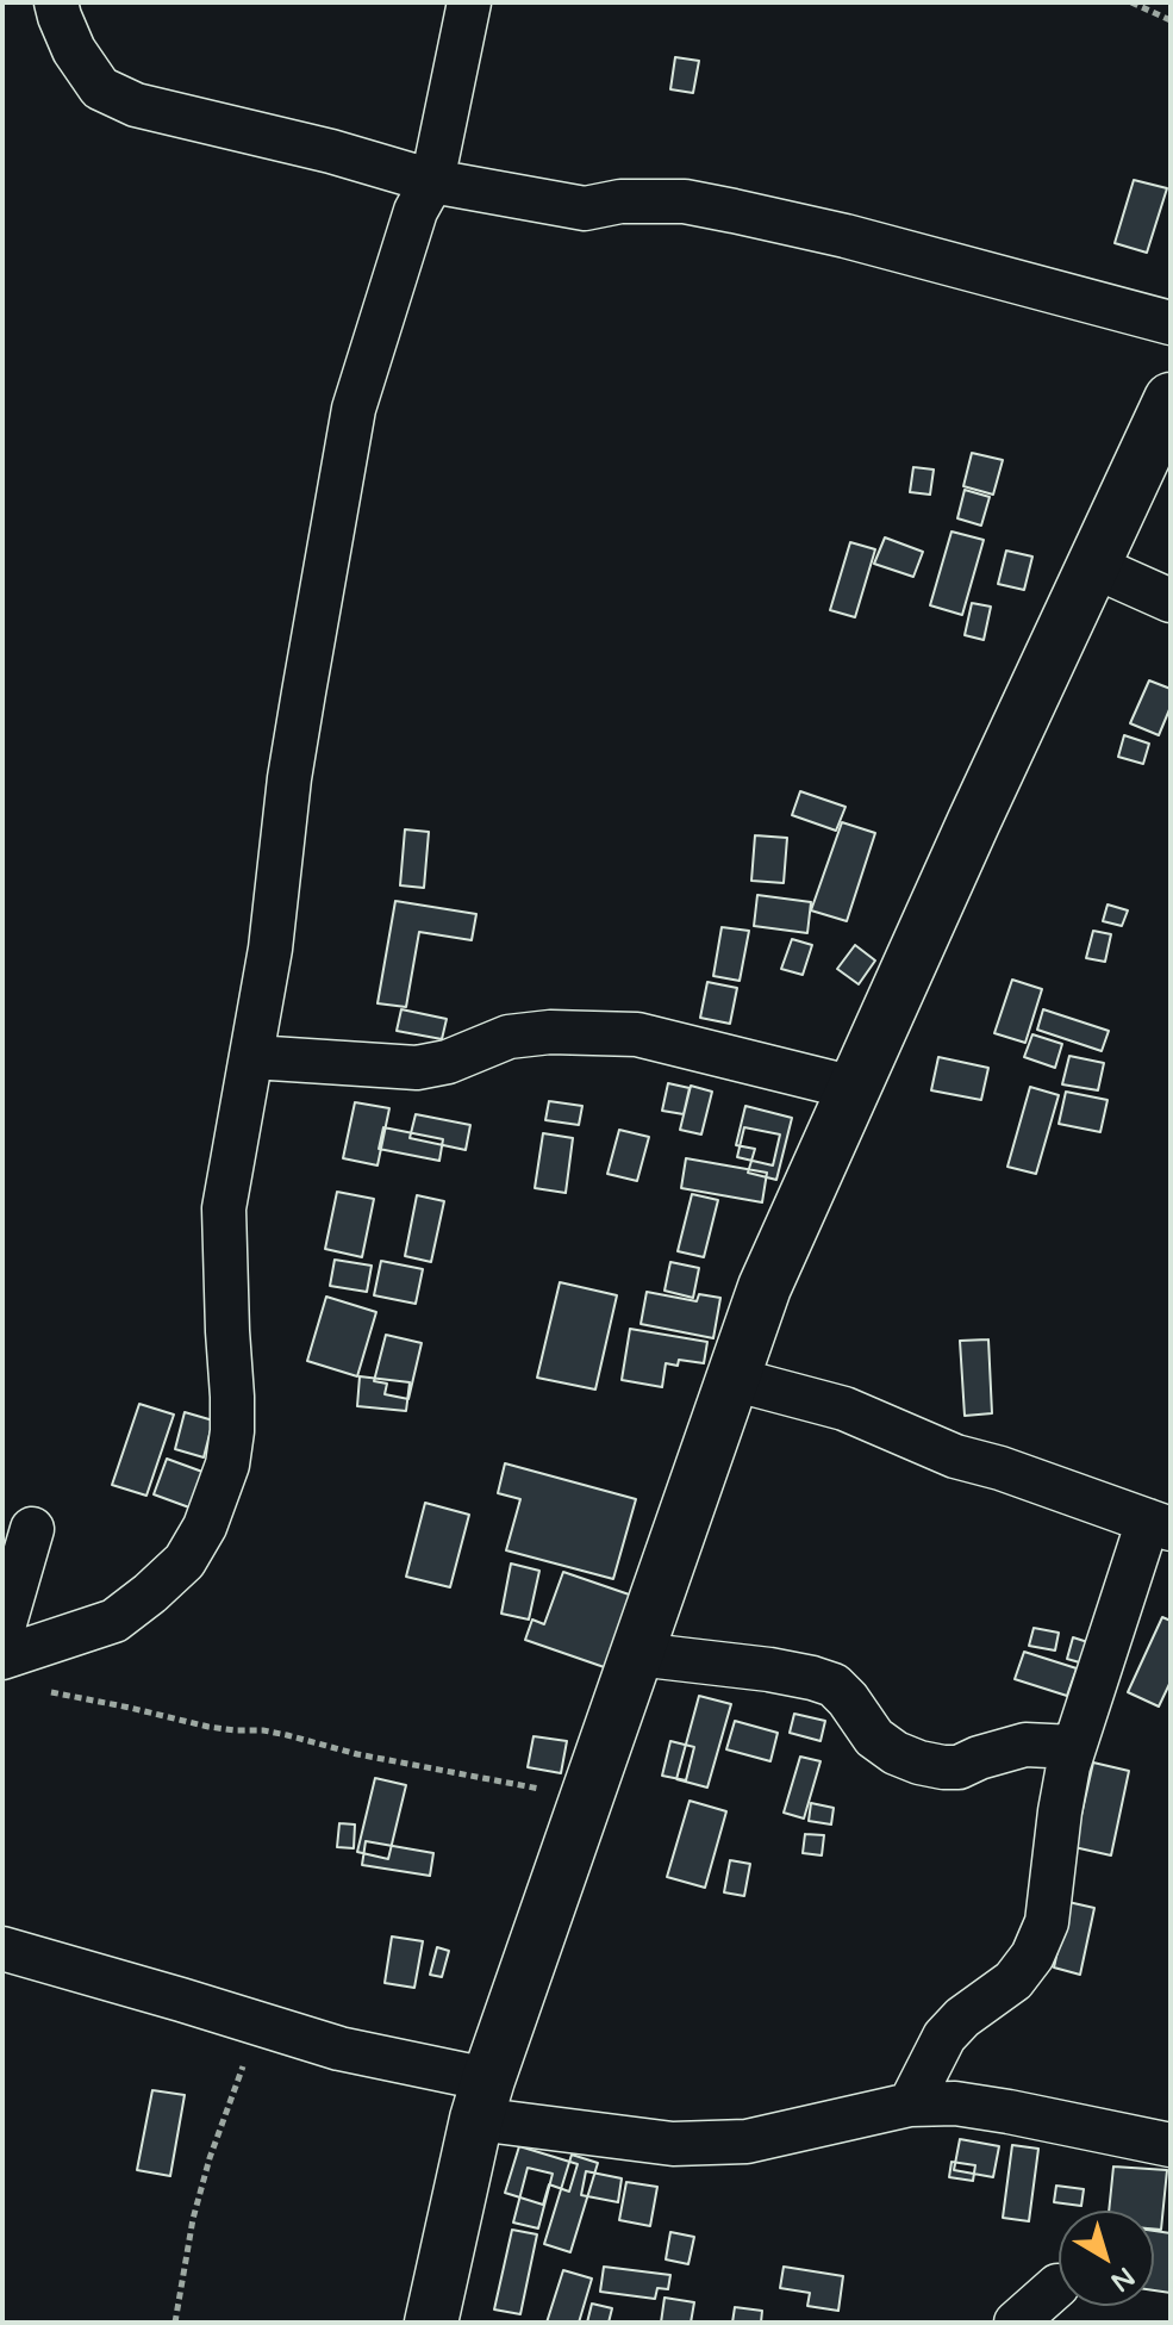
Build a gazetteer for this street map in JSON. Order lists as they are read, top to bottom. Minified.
{"north":"bottom right"}
